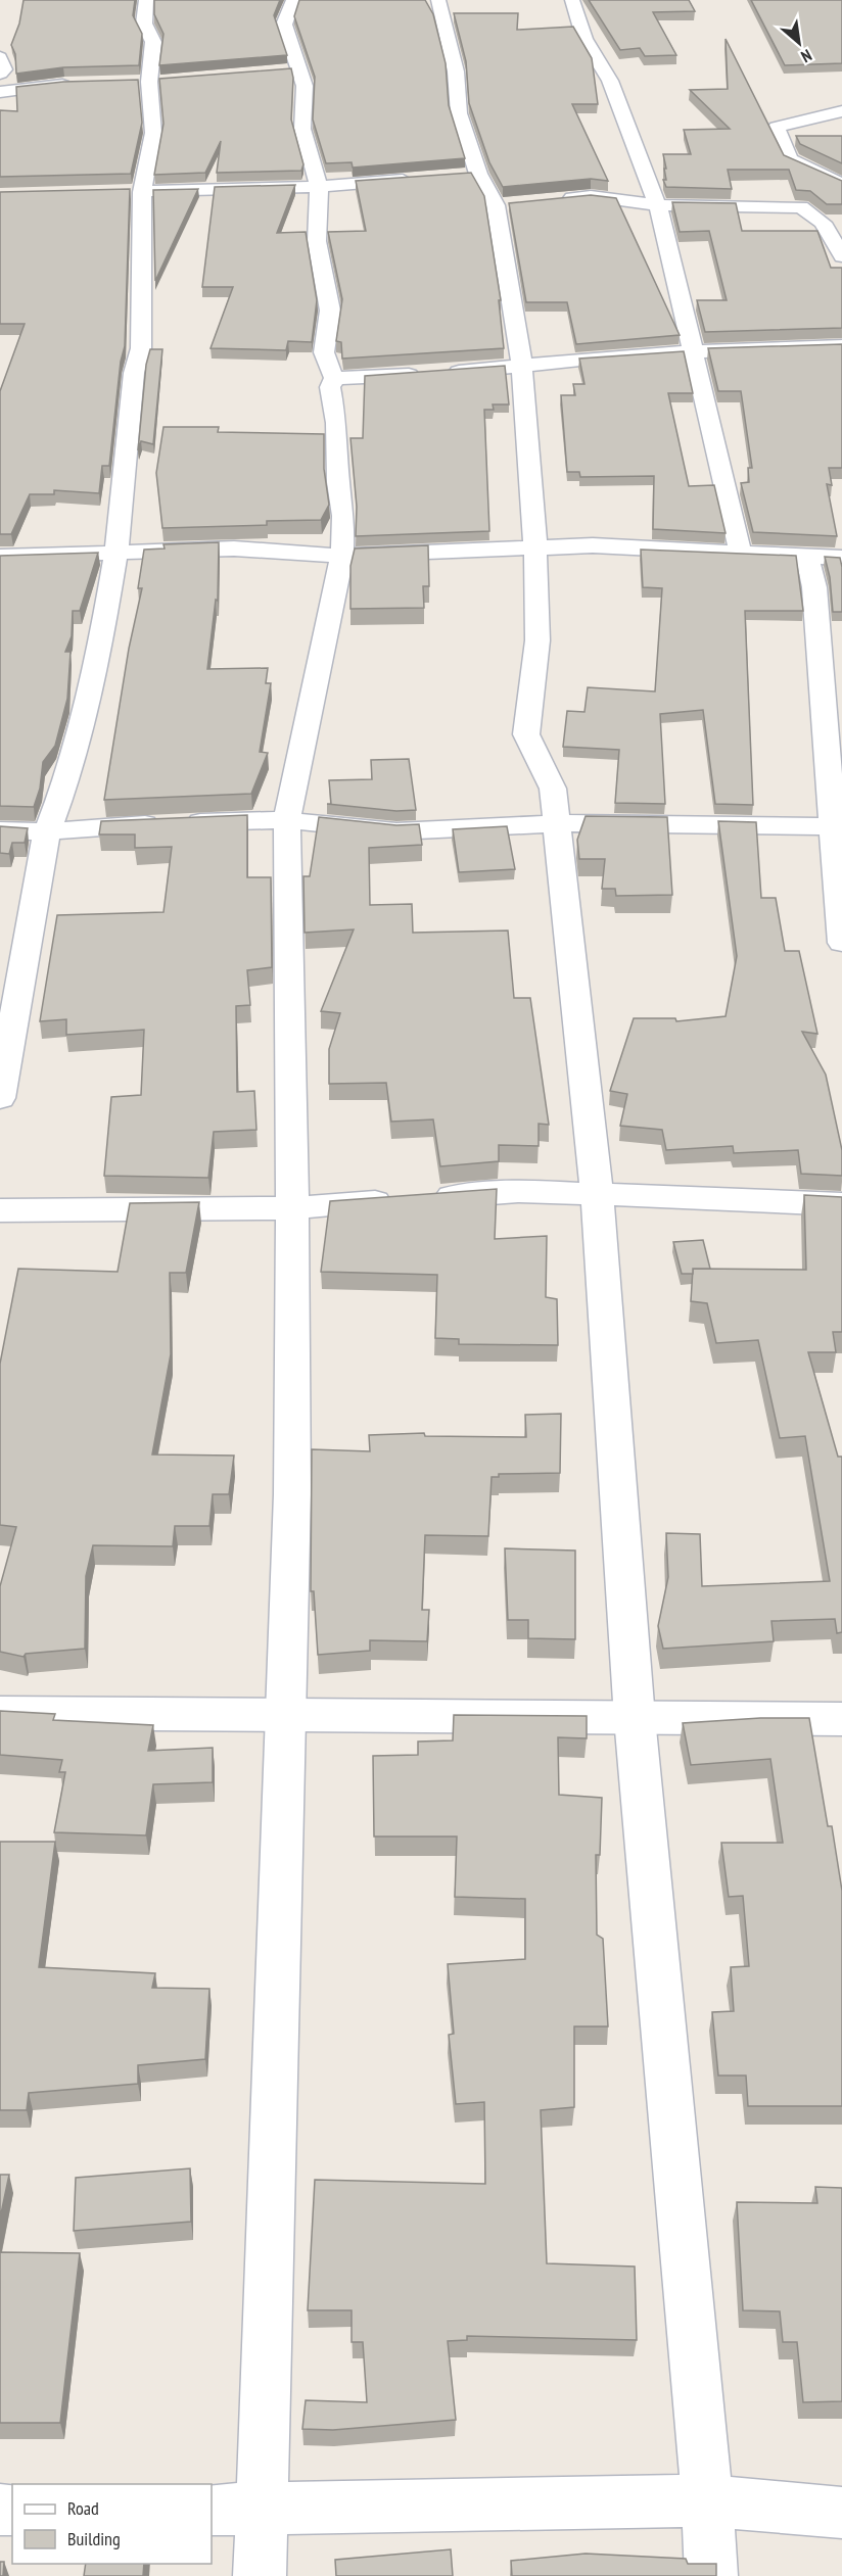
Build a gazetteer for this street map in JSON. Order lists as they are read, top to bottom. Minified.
{"legend":["Road","Building"],"north":"bottom right"}
